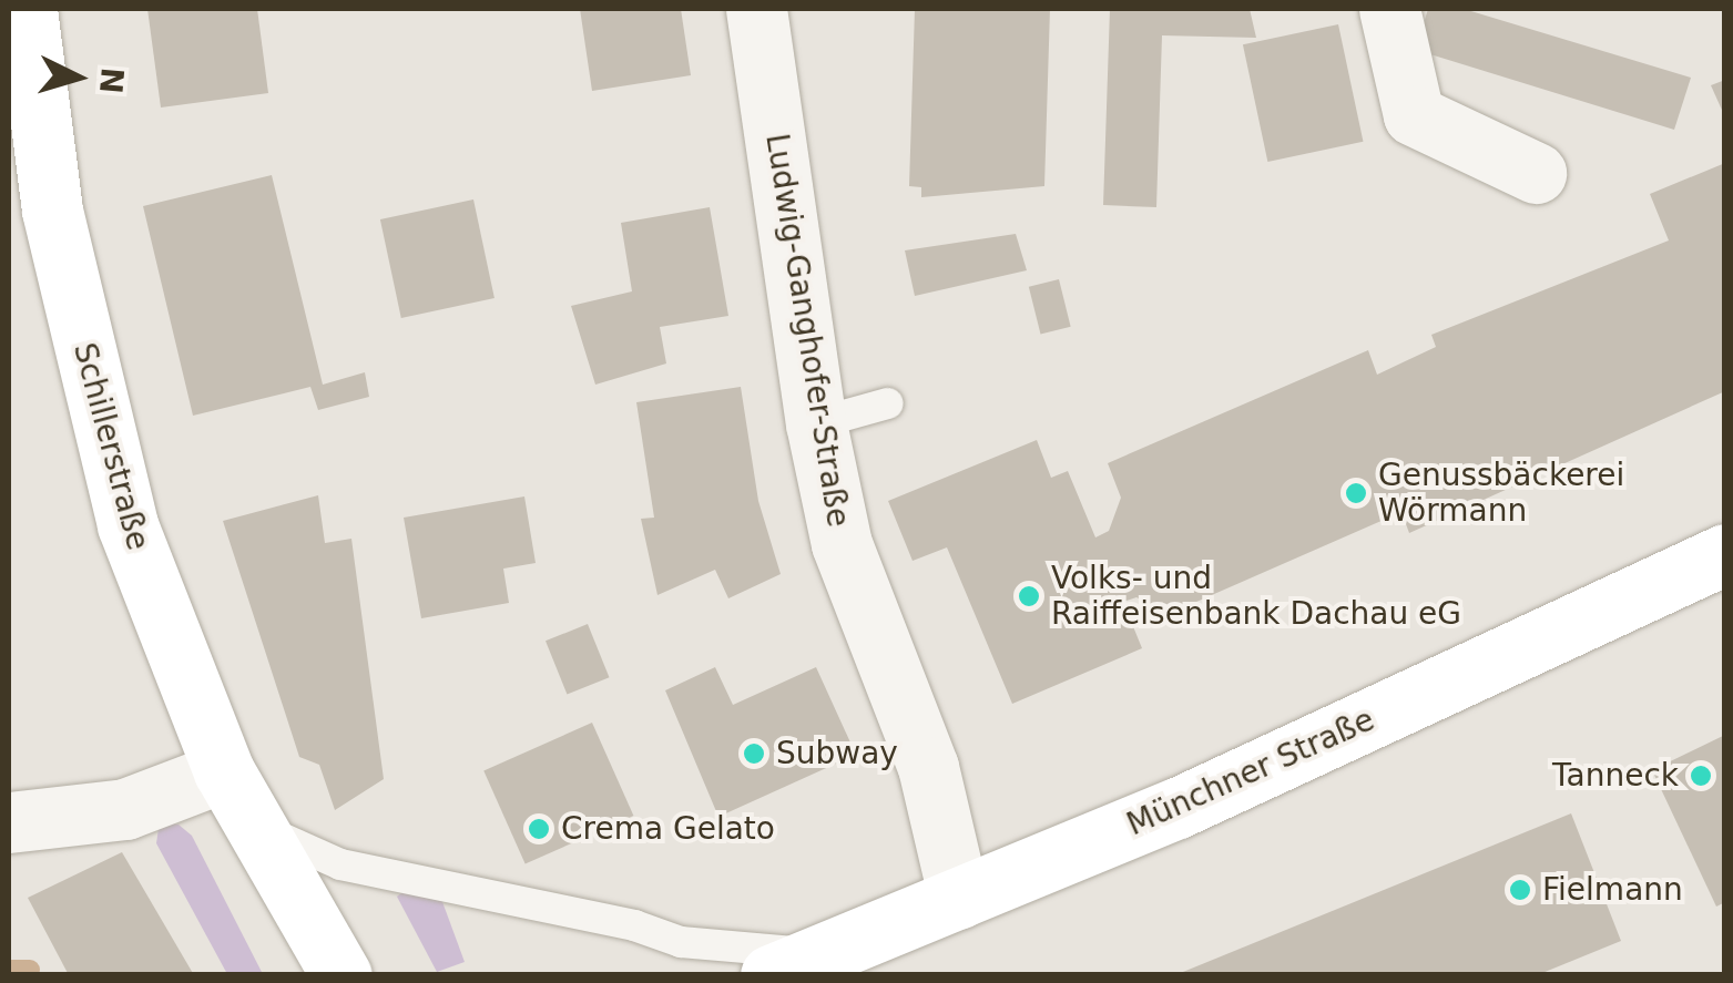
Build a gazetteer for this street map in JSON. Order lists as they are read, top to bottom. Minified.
{"streets":{"main road":["Schillerstraße","Münchner Straße"],"street":["Ludwig-Ganghofer-Straße"]},"crossings":[["Ludwig-Ganghofer-Straße","Münchner Straße"]],"places":["Genussbäckerei Wörmann","Volks- und Raiffeisenbank Dachau eG","Subway","Tanneck","Crema Gelato","Fielmann"],"north":"right"}
